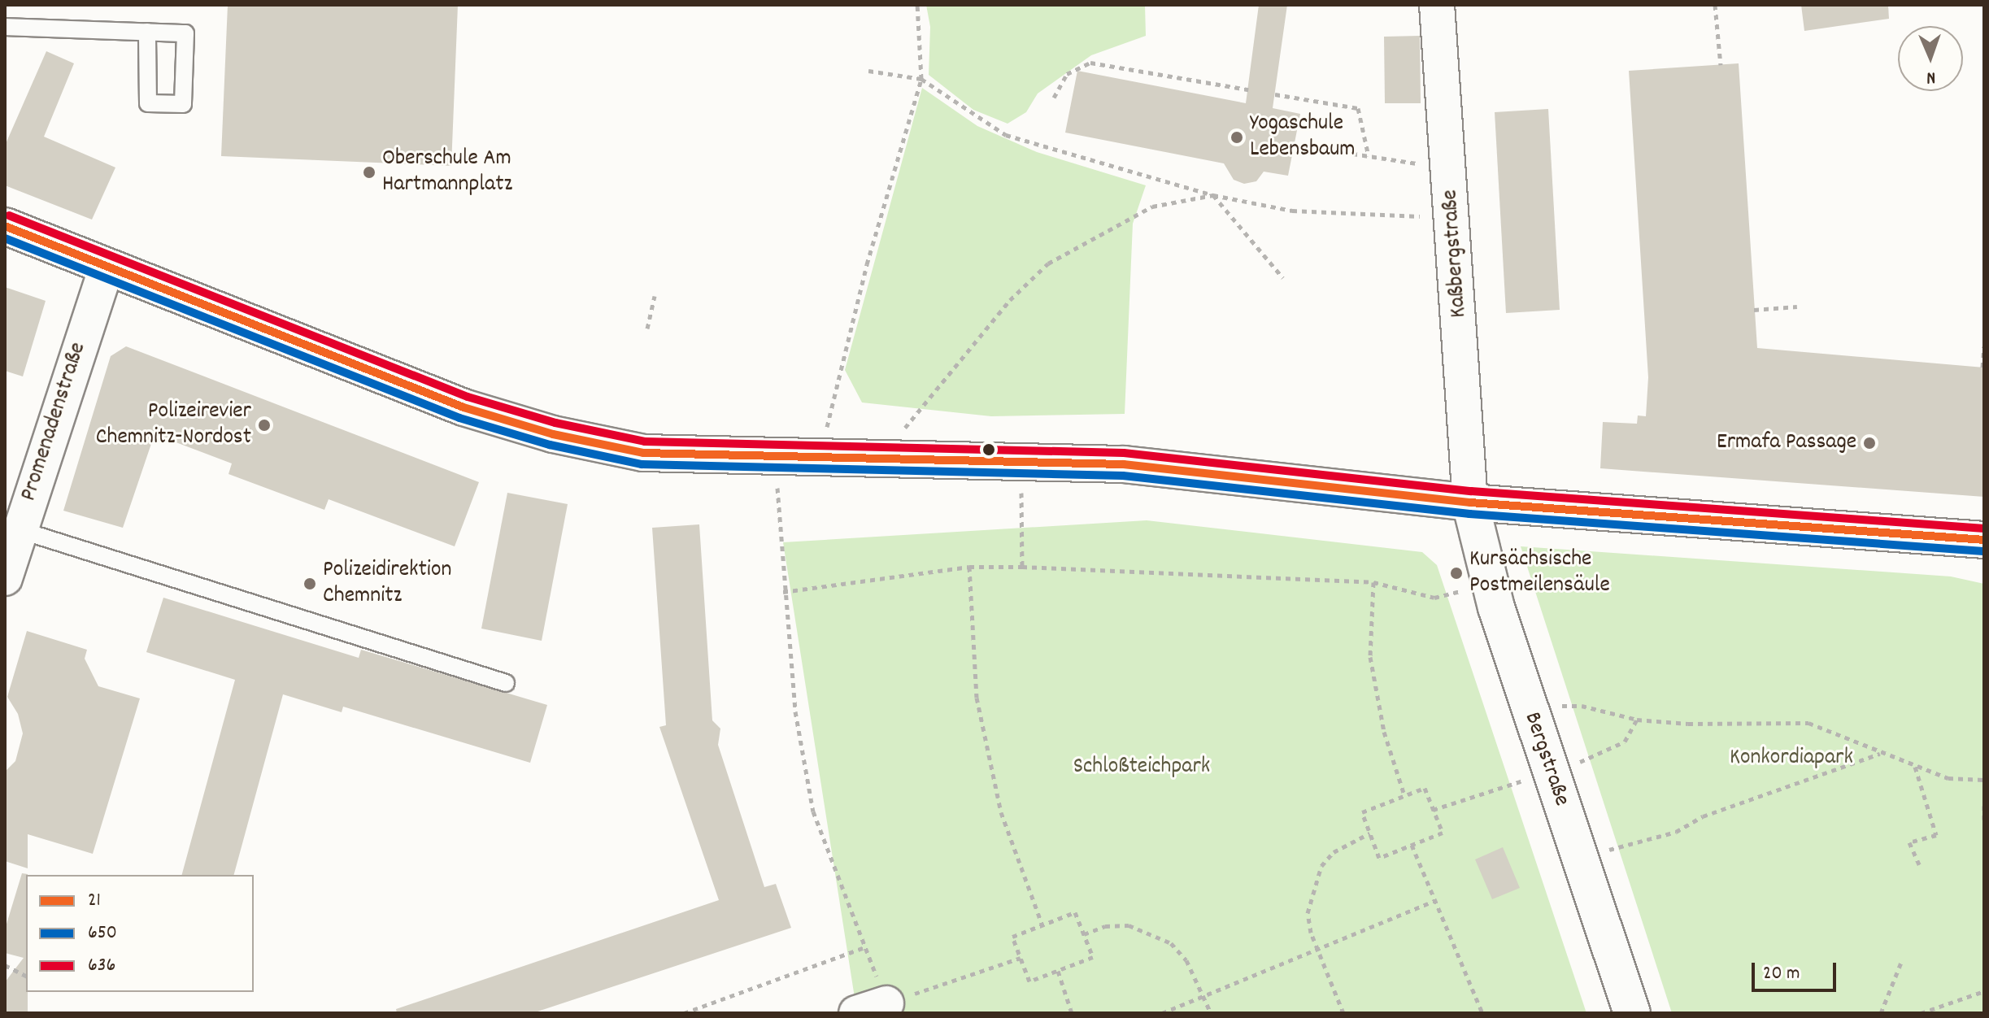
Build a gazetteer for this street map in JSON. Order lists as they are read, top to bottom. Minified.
{"streets":{"main road":["Bergstraße"],"street":["Kaßbergstraße","Promenadenstraße"]},"crossings":[["Kaßbergstraße","Bergstraße"]],"parks":["Konkordiapark","Schloßteichpark"],"places":["Yogaschule Lebensbaum","Oberschule Am Hartmannplatz","Polizeirevier Chemnitz-Nordost","Ermafa Passage","Kursächsische Postmeilensäule","Polizeidirektion Chemnitz"],"lines":["transit line 636","transit line 21","transit line 650"],"legend":["21","650","636"],"scale_bar":"20 m","north":"bottom"}
